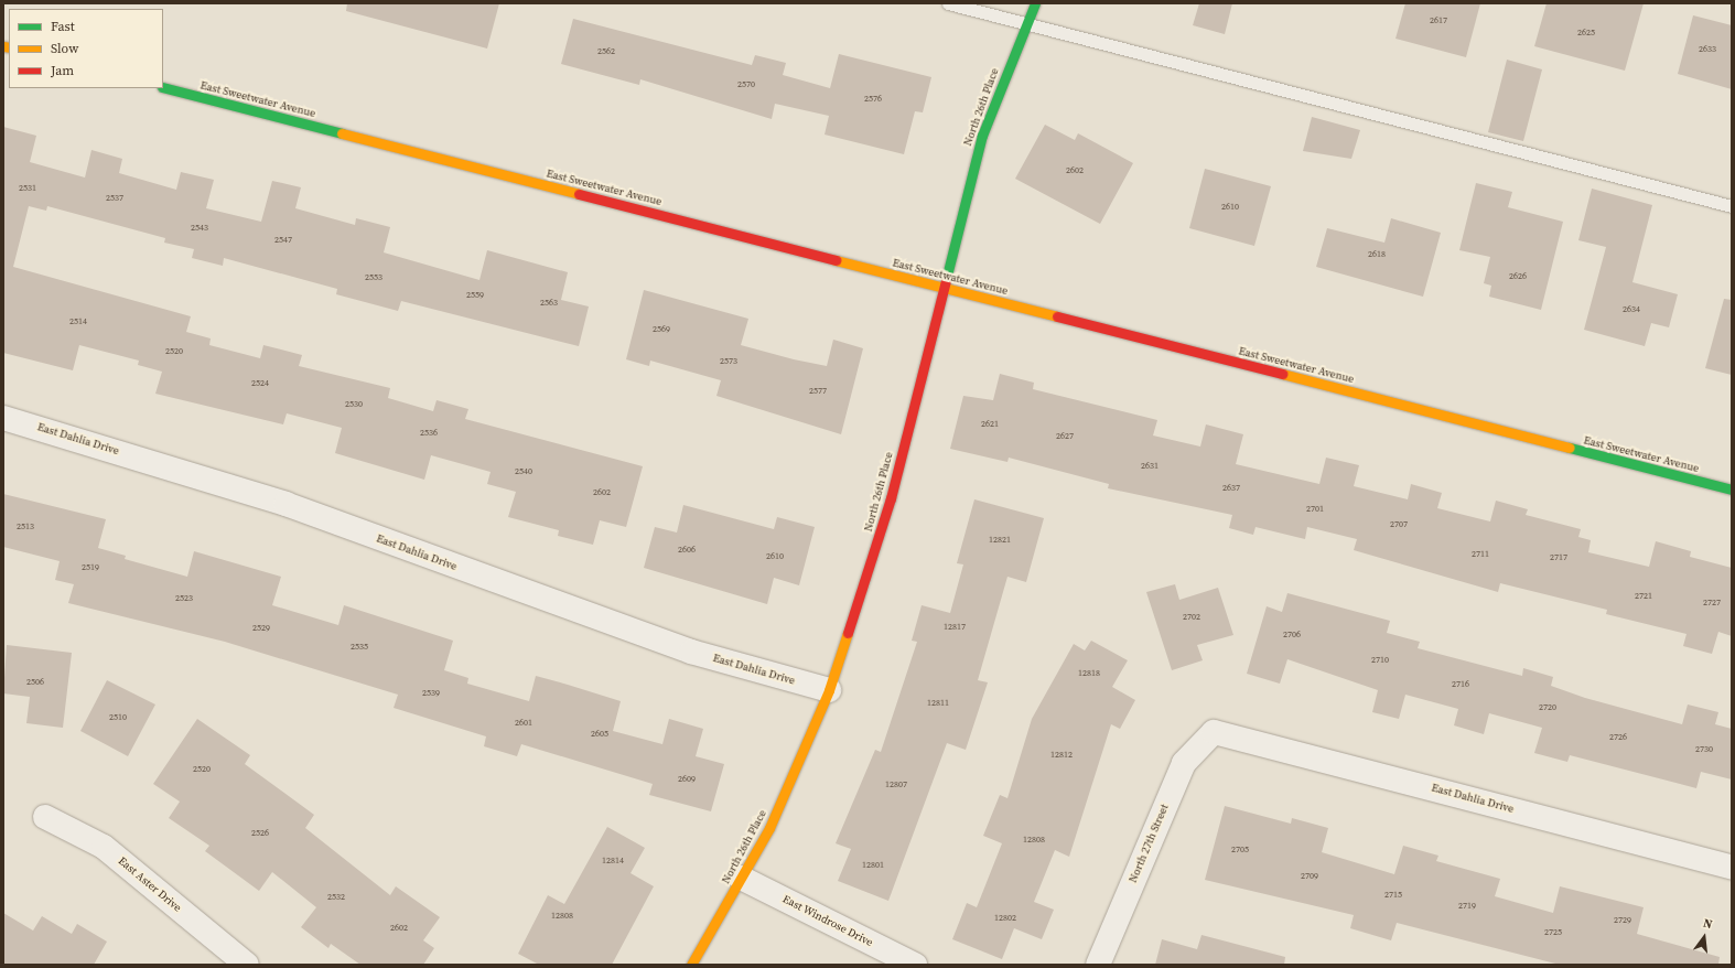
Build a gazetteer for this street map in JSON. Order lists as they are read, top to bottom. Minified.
{"streets":{"street":["East Sweetwater Avenue","North 26th Place","East Dahlia Drive","North 27th Street","East Aster Drive","East Windrose Drive"]},"crossings":[["East Sweetwater Avenue","North 26th Place"],["North 26th Place","East Dahlia Drive"],["North 26th Place","East Windrose Drive"],["East Dahlia Drive","North 27th Street"]],"house_numbers":["2617","2625","2633","2562","2570","2576","2602","2531","2537","2610","2543","2547","2618","2626","2553","2559","2563","2634","2514","2569","2520","2573","2524","2577","2530","2621","2536","2627","2631","2540","2637","2602","2701","2707","2513","12821","2606","2711","2610","2717","2519","2721","2523","2727","2702","12817","2529","2706","2535","2710","12818","2506","2716","2539","12811","2720","2510","2601","2605","2726","2730","12812","2520","2609","12807","2526","12808","2705","12814","12801","2709","2715","2532","2719","12808","12802","2729","2602","2725"],"legend":["Fast","Slow","Jam"],"north":"top"}
